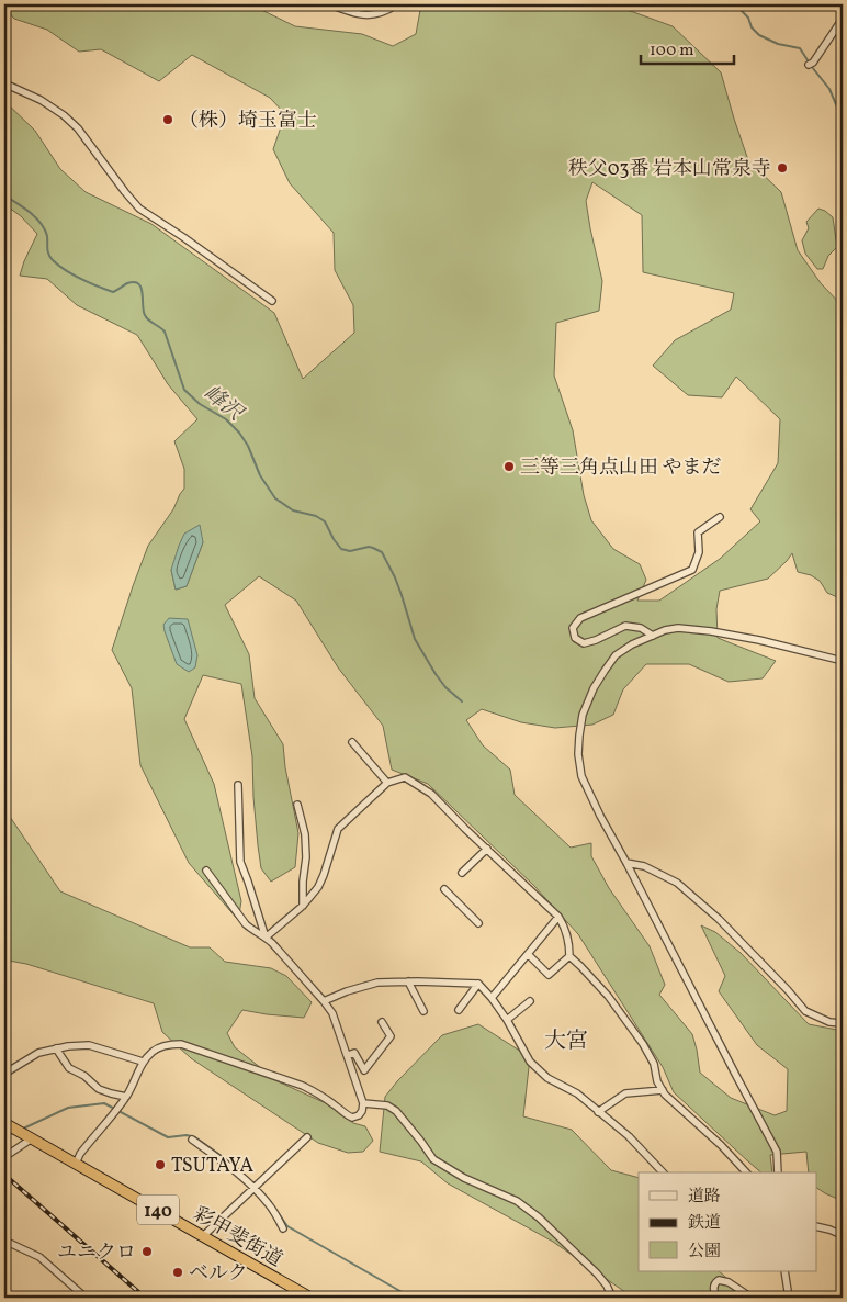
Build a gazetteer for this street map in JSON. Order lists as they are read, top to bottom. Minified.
{"streets":{"highway":["140","彩甲斐街道"]},"districts":["大宮"],"water":["峰沢"],"places":["（株）埼玉富士","秩父03番 岩本山常泉寺","三等三角点山田 やまだ","TSUTAYA","ユニクロ","ベルク"],"legend":["道路","鉄道","公園"],"scale_bar":"100 m"}
